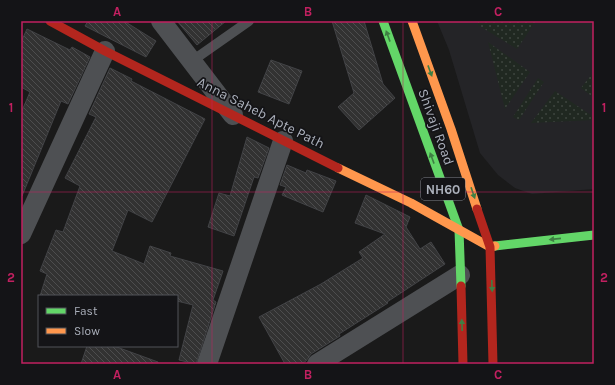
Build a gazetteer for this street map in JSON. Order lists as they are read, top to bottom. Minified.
{"streets":{"main road":["Anna Saheb Apte Path","Shivaji Road","NH60"]},"crossings":[["Anna Saheb Apte Path","Shivaji Road"]],"legend":["Fast","Slow"],"grid":{"columns":["A","B","C"],"rows":["1","2"]}}
